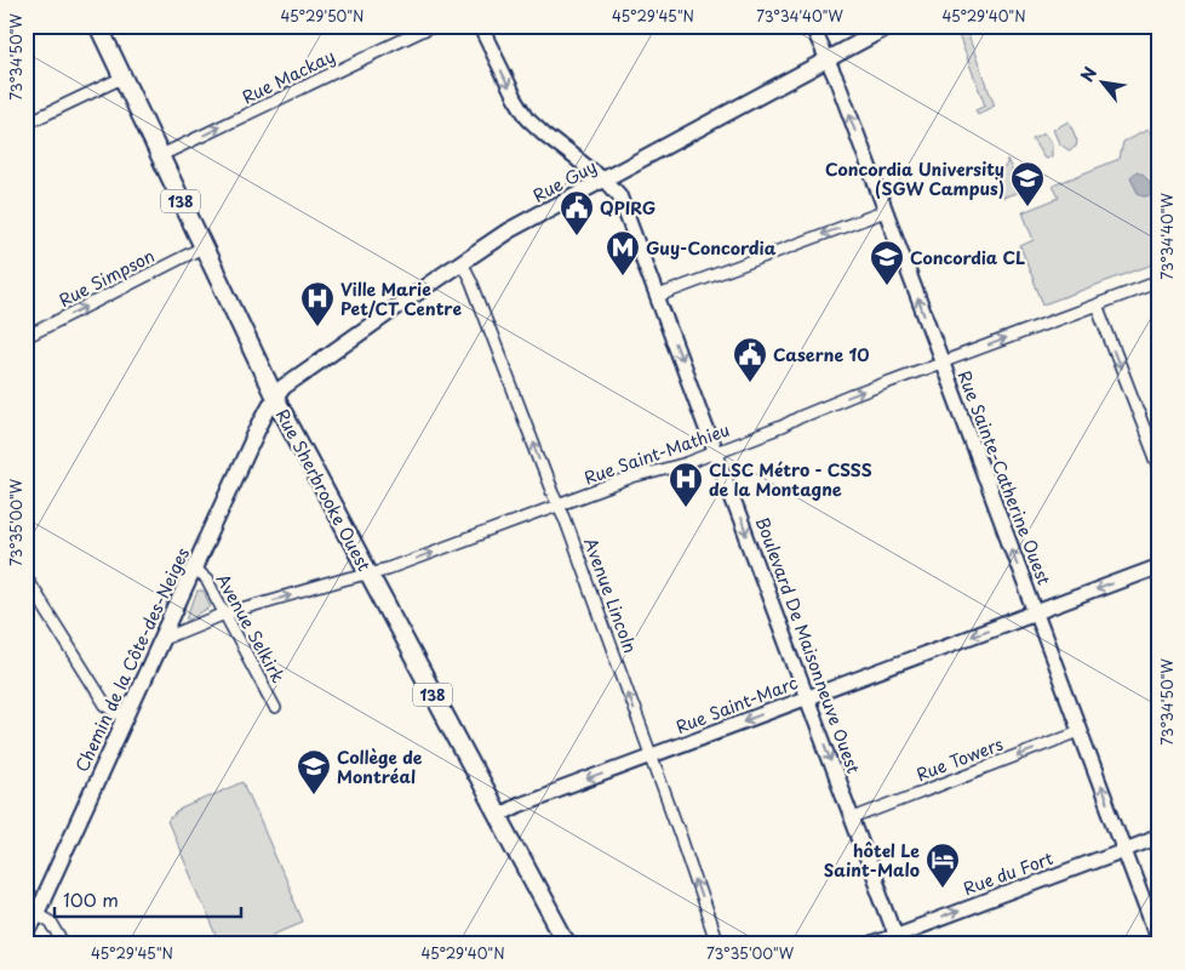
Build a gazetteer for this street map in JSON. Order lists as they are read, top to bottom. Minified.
{"streets":{"main road":["Rue Guy","138","Rue Sherbrooke Ouest","Chemin de la Côte-des-Neiges"],"street":["Rue Mackay","Rue Simpson","Rue Saint-Mathieu","Rue Sainte-Catherine Ouest","Avenue Lincoln","Avenue Selkirk","Boulevard De Maisonneuve Ouest","Rue Saint-Marc","Rue Towers","Rue du Fort"]},"crossings":[["Rue Mackay","Rue Sherbrooke Ouest"],["Rue Guy","Rue Sainte-Catherine Ouest"],["Rue Guy","Rue Sherbrooke Ouest"],["Rue Guy","Avenue Lincoln"],["Rue Guy","Boulevard De Maisonneuve Ouest"],["Rue Guy","Chemin de la Côte-des-Neiges"],["Rue Simpson","Rue Sherbrooke Ouest"],["Rue Saint-Mathieu","Rue Sainte-Catherine Ouest"],["Rue Saint-Mathieu","Rue Sherbrooke Ouest"],["Rue Saint-Mathieu","Avenue Lincoln"],["Rue Saint-Mathieu","Avenue Selkirk"],["Rue Saint-Mathieu","Boulevard De Maisonneuve Ouest"],["Rue Saint-Mathieu","Chemin de la Côte-des-Neiges"],["Rue Sainte-Catherine Ouest","Rue Saint-Marc"],["Rue Sainte-Catherine Ouest","Rue Towers"],["Rue Sainte-Catherine Ouest","Rue du Fort"],["Rue Sherbrooke Ouest","Chemin de la Côte-des-Neiges"],["Rue Sherbrooke Ouest","Rue Saint-Marc"],["Avenue Lincoln","Rue Saint-Marc"],["Avenue Selkirk","Chemin de la Côte-des-Neiges"],["Boulevard De Maisonneuve Ouest","Rue Saint-Marc"],["Boulevard De Maisonneuve Ouest","Rue Towers"],["Boulevard De Maisonneuve Ouest","Rue du Fort"]],"one_way":["Rue Mackay","Rue Simpson","Rue Saint-Mathieu","Rue Sainte-Catherine Ouest","Avenue Lincoln","Boulevard De Maisonneuve Ouest","Rue Saint-Marc","Rue Towers","Rue du Fort"],"places":{"school or university":["Concordia University (SGW Campus)","Concordia CL","Collège de Montréal"],"public building":["QPIRG","Caserne 10"],"metro station":["Guy-Concordia"],"hospital":["Ville Marie Pet/CT Centre","CLSC Métro - CSSS de la Montagne"],"hotel":["hôtel Le Saint-Malo"]},"scale_bar":"100 m","north":"top left","coordinates":["45°29'50\"N","45°29'45\"N","73°34'40\"W","45°29'40\"N","73°34'50\"W","73°35'00\"W"]}
